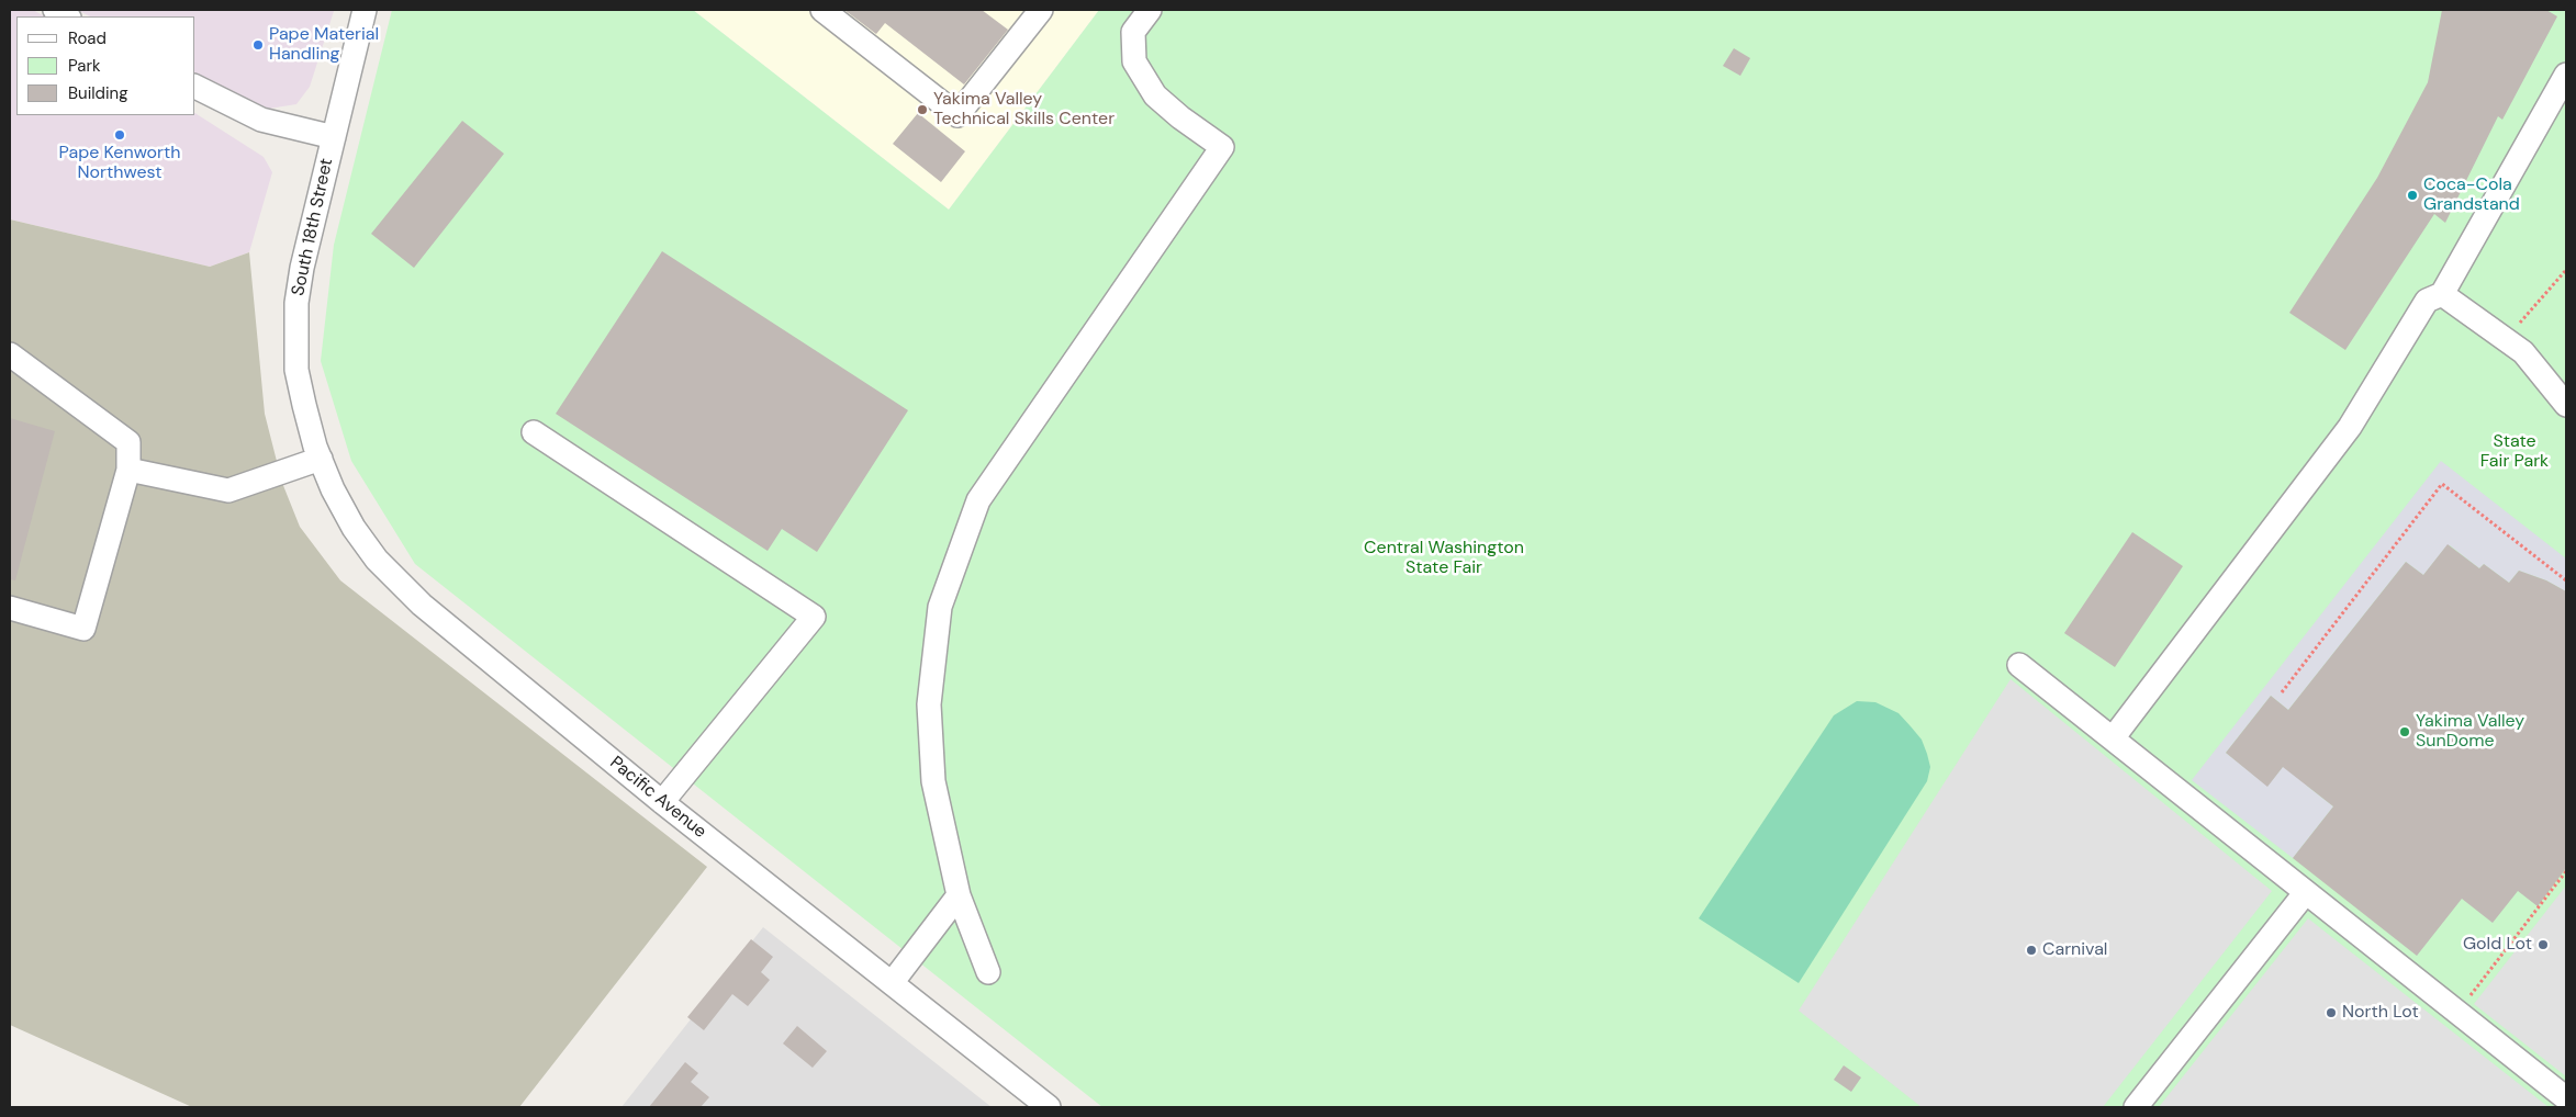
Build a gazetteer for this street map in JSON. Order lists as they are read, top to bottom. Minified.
{"streets":{"street":["South 18th Street","Pacific Avenue"]},"crossings":[["South 18th Street","Pacific Avenue"]],"parks":["State Fair Park","Central Washington State Fair"],"places":["Pape Material Handling","Yakima Valley Technical Skills Center","Pape Kenworth Northwest","Coca-Cola Grandstand","Yakima Valley SunDome","Gold Lot","Carnival","North Lot"],"legend":["Road","Park","Building"]}
